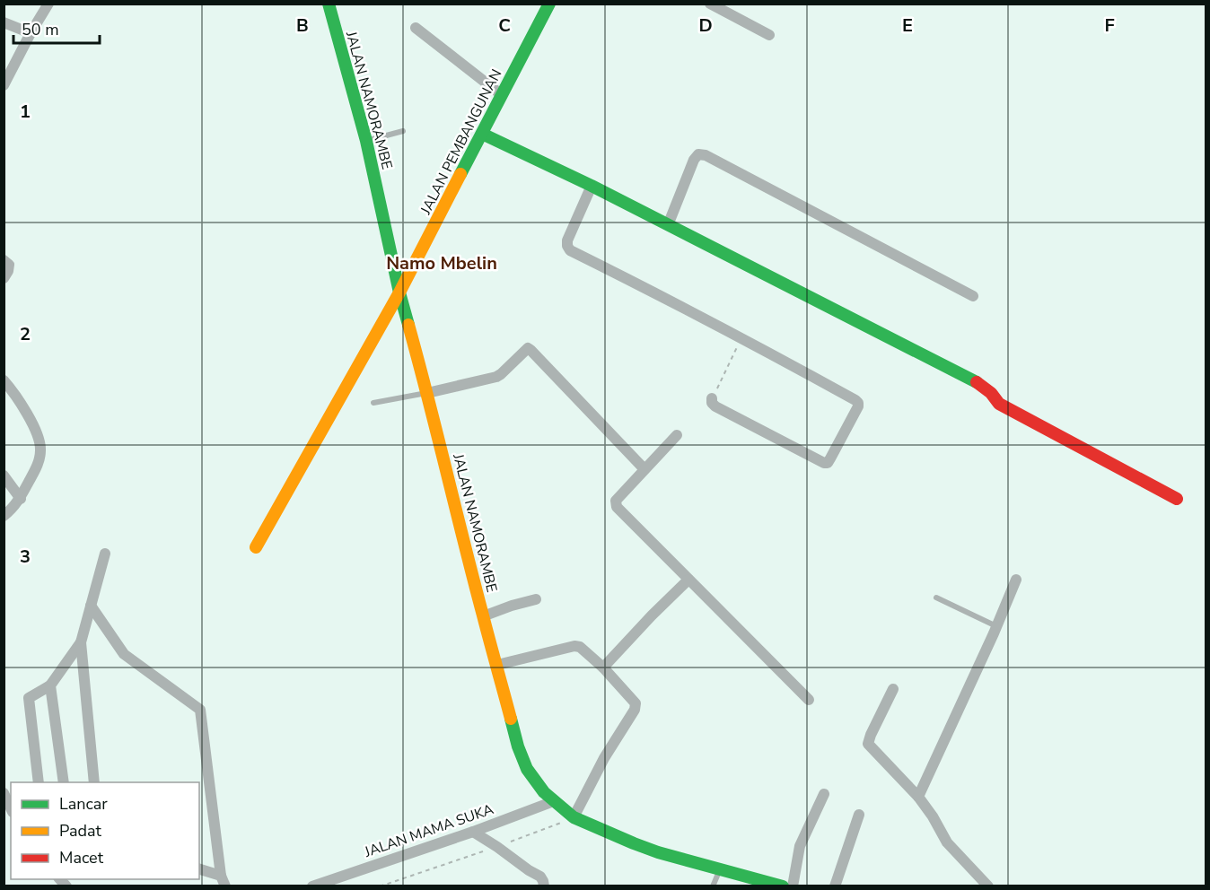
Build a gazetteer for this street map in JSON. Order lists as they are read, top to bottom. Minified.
{"streets":{"street":["JALAN NAMORAMBE","JALAN PEMBANGUNAN","JALAN MAMA SUKA"]},"crossings":[["JALAN NAMORAMBE","JALAN PEMBANGUNAN"],["JALAN NAMORAMBE","JALAN MAMA SUKA"]],"districts":["Namo Mbelin"],"legend":["Lancar","Padat","Macet"],"scale_bar":"50 m","grid":{"columns":["B","C","D","E","F"],"rows":["1","2","3"]}}
